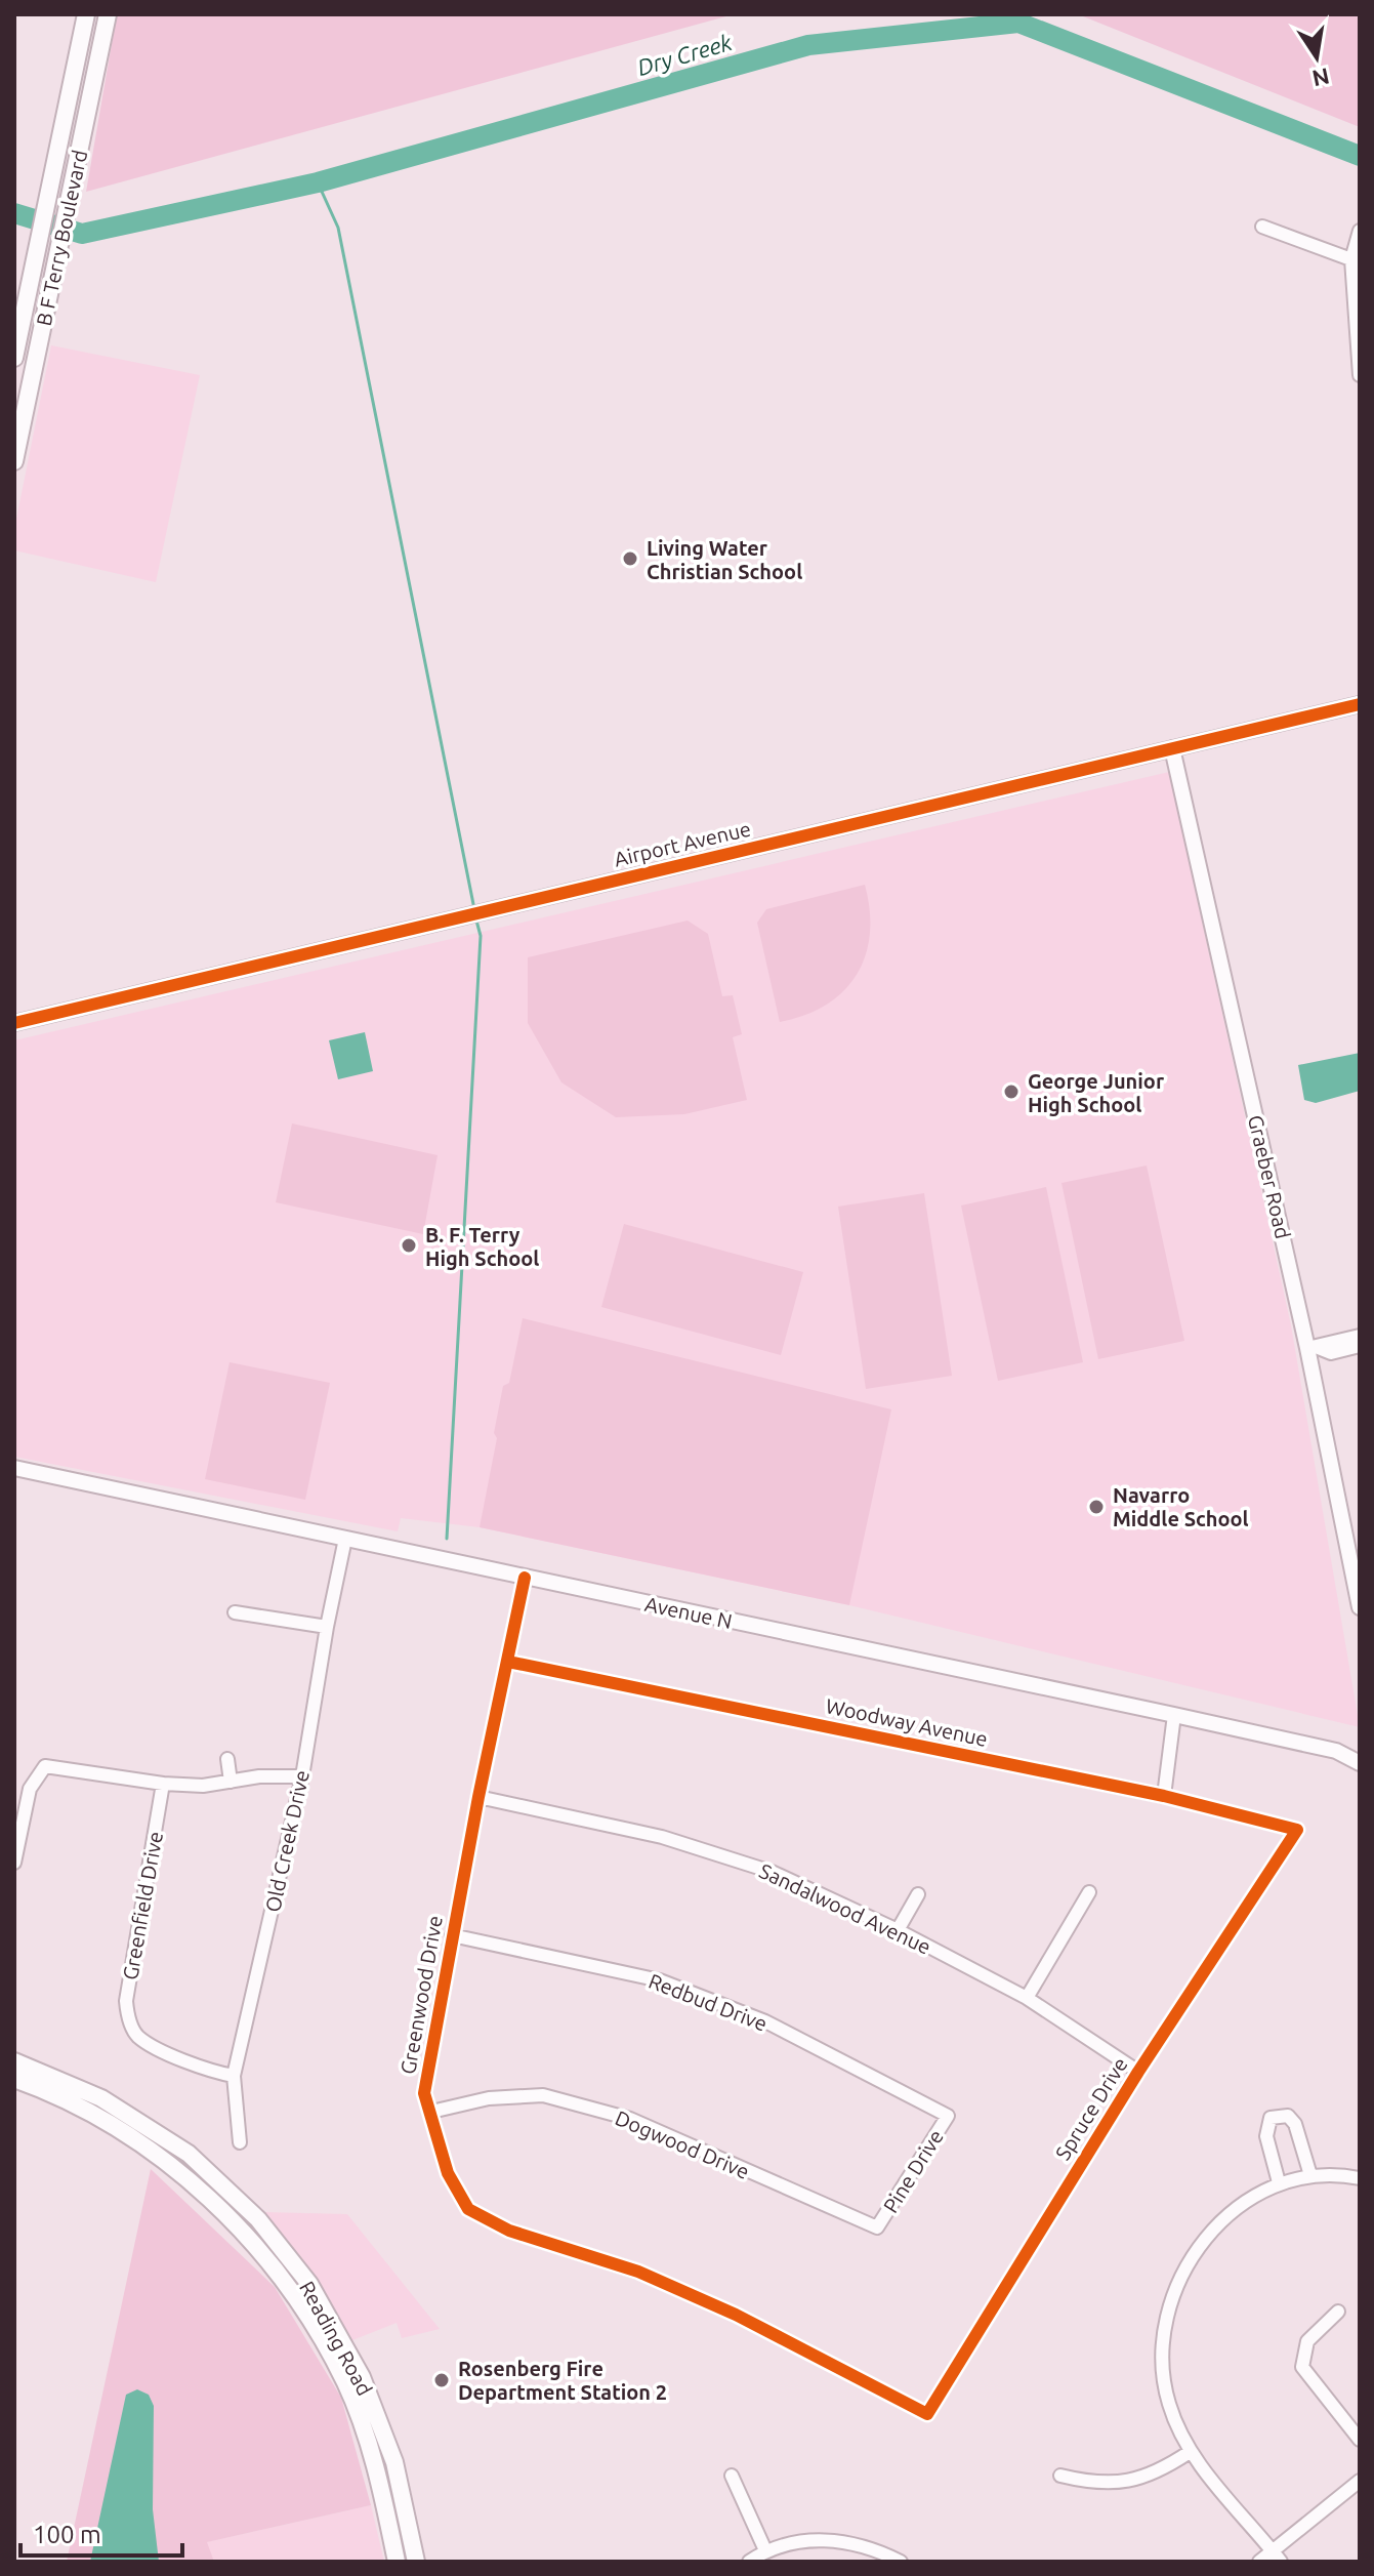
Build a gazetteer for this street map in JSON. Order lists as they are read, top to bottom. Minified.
{"streets":{"main road":["B F Terry Boulevard","Reading Road"],"street":["Airport Avenue","Graeber Road","Avenue N","Woodway Avenue","Old Creek Drive","Greenfield Drive","Sandalwood Avenue","Greenwood Drive","Redbud Drive","Spruce Drive","Dogwood Drive","Pine Drive"]},"crossings":[["Airport Avenue","Graeber Road"],["Avenue N","Old Creek Drive"],["Avenue N","Greenwood Drive"],["Woodway Avenue","Greenwood Drive"],["Woodway Avenue","Spruce Drive"],["Old Creek Drive","Greenfield Drive"],["Sandalwood Avenue","Greenwood Drive"],["Sandalwood Avenue","Spruce Drive"],["Greenwood Drive","Redbud Drive"],["Greenwood Drive","Spruce Drive"],["Greenwood Drive","Dogwood Drive"],["Redbud Drive","Pine Drive"],["Dogwood Drive","Pine Drive"]],"water":["Dry Creek"],"places":["Living Water Christian School","George Junior High School","B. F. Terry High School","Navarro Middle School","Rosenberg Fire Department Station 2"],"scale_bar":"100 m","north":"bottom"}
